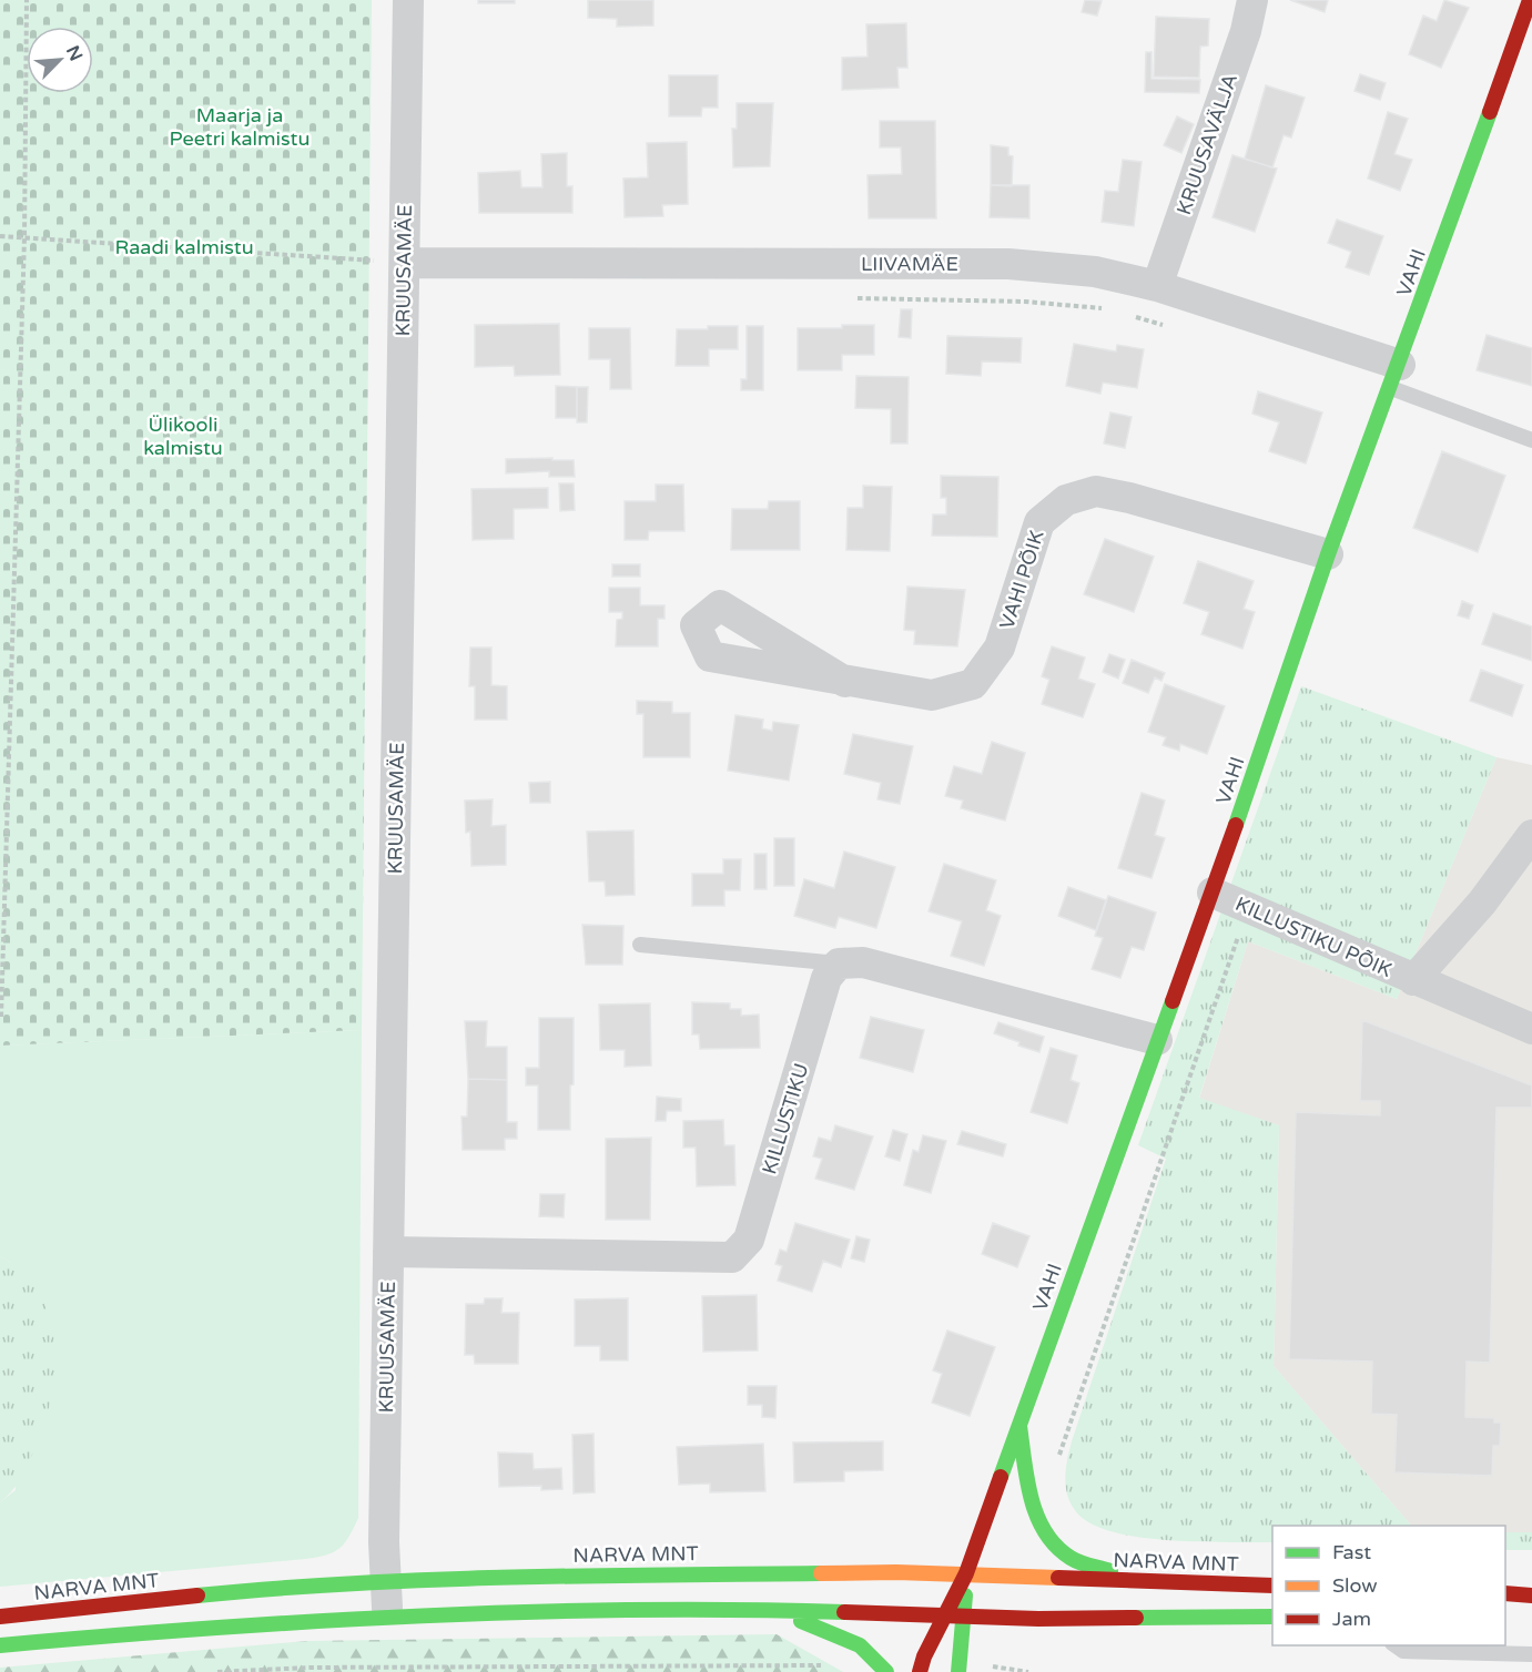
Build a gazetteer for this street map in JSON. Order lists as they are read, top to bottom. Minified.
{"streets":{"main road":["VAHI","NARVA MNT"],"street":["KRUUSAVÄLJA","LIIVAMÄE","KRUUSAMÄE","VAHI PÕIK","KILLUSTIKU PÕIK","KILLUSTIKU"]},"crossings":[["KRUUSAVÄLJA","LIIVAMÄE"],["LIIVAMÄE","KRUUSAMÄE"],["LIIVAMÄE","VAHI"],["KRUUSAMÄE","KILLUSTIKU"],["KRUUSAMÄE","NARVA MNT"],["VAHI","VAHI PÕIK"],["VAHI","KILLUSTIKU PÕIK"],["VAHI","NARVA MNT"]],"parks":["Maarja ja Peetri kalmistu","Raadi kalmistu","Ülikooli kalmistu"],"legend":["Fast","Slow","Jam"],"north":"top right"}
